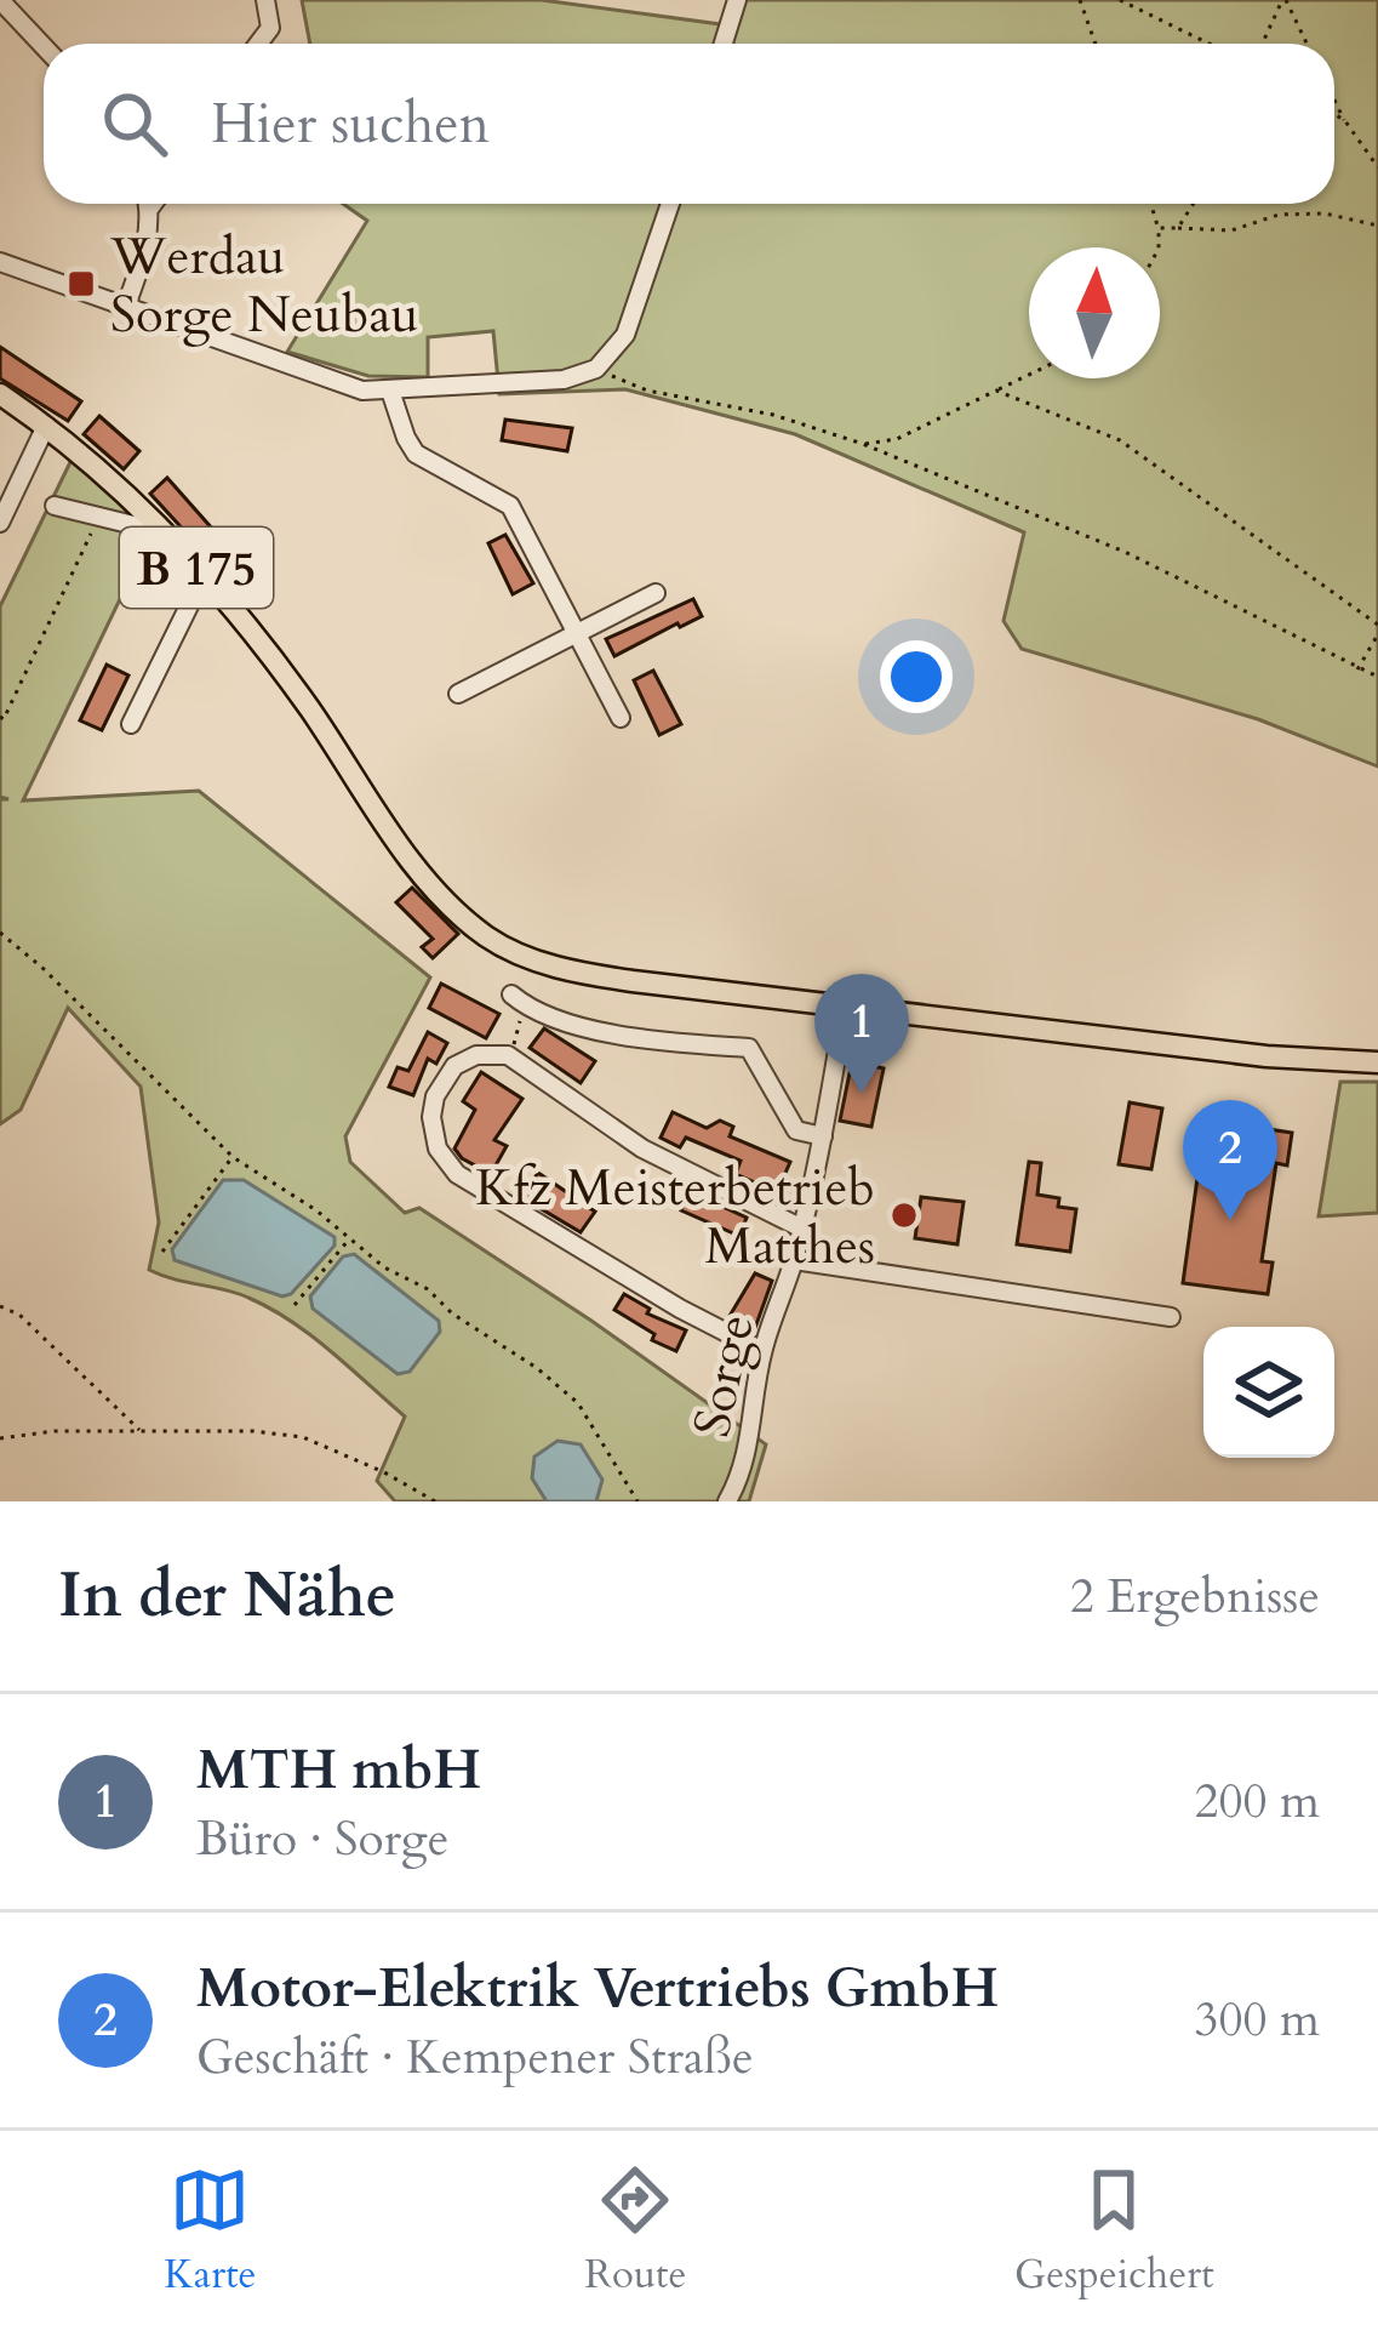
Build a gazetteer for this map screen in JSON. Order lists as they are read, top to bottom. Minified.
{"streets":{"main road":["B 175"],"street":["Sorge"]},"crossings":[["B 175","Sorge"]],"places":{"transit":["Werdau Sorge Neubau"],"other":["Kfz Meisterbetrieb Matthes"]},"north":"top","page":{"search":"Hier suchen","pins":["1","2"],"heading":["In der Nähe","2 Ergebnisse"],"list":[{"mark":"1","name":"MTH mbH","note":"Büro · Sorge","value":"200 m"},{"mark":"2","name":"Motor-Elektrik Vertriebs GmbH","note":"Geschäft · Kempener Straße","value":"300 m"}],"nav":["Karte","Route","Gespeichert"]}}
